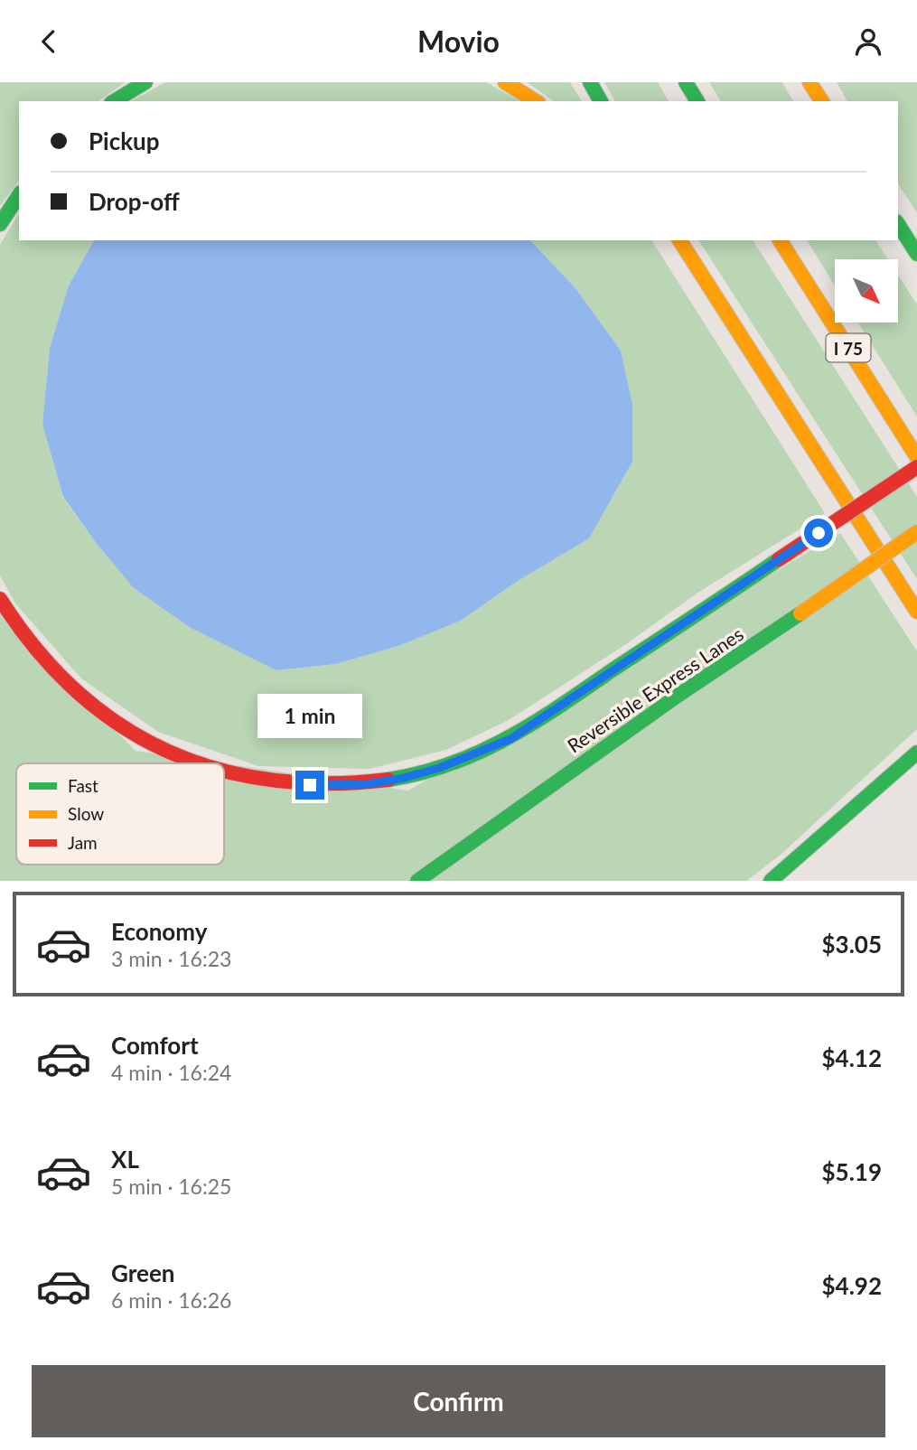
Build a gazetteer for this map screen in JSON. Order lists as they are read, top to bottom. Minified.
{"streets":{"highway":["I 75","Reversible Express Lanes"]},"legend":["Fast","Slow","Jam"],"north":"bottom right","page":{"header":"Movio","banner":["Pickup","Drop-off"],"bubble":"1 min","list":[{"name":"Economy","note":"3 min · 16:23","value":"$3.05"},{"name":"Comfort","note":"4 min · 16:24","value":"$4.12"},{"name":"XL","note":"5 min · 16:25","value":"$5.19"},{"name":"Green","note":"6 min · 16:26","value":"$4.92"}],"buttons":"Confirm"}}
